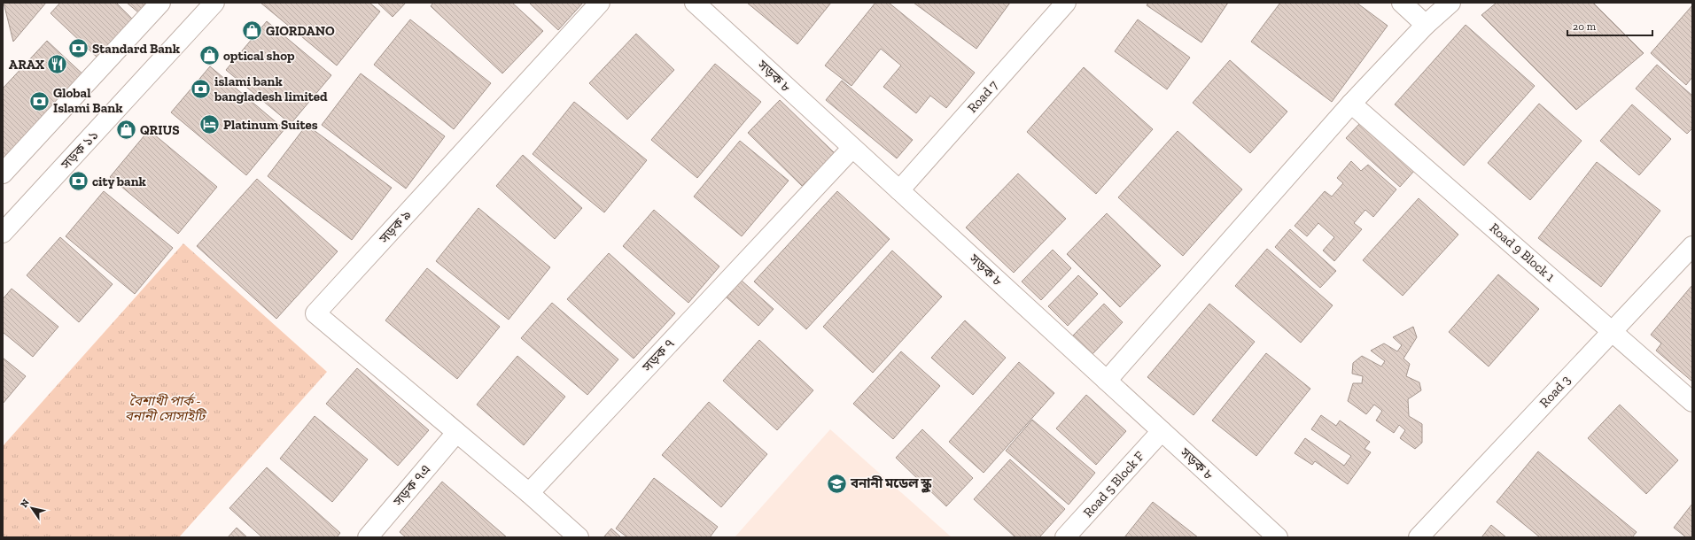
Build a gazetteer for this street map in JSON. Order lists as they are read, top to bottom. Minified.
{"streets":{"street":["সড়ক ৮","Road 7","সড়ক ১১","সড়ক ৯","Road 9 Block 1","সড়ক ৭","Road 3","Road 5 Block F","সড়ক ৭এ"]},"crossings":[["সড়ক ৮","Road 7"],["সড়ক ৮","সড়ক ৭"],["সড়ক ৮","Road 5 Block F"],["সড়ক ৯","সড়ক ৭এ"],["Road 9 Block 1","Road 3"]],"parks":["বৈশাখী পার্ক - বনানী সোসাইটি"],"places":{"shop":["GIORDANO","optical shop","QRIUS"],"bank":["Standard Bank","islami bank bangladesh limited","Global Islami Bank","city bank"],"restaurant":["ARAX"],"hotel":["Platinum Suites"],"school or university":["বনানী মডেল স্কুল"]},"scale_bar":"20 m","north":"top left"}
